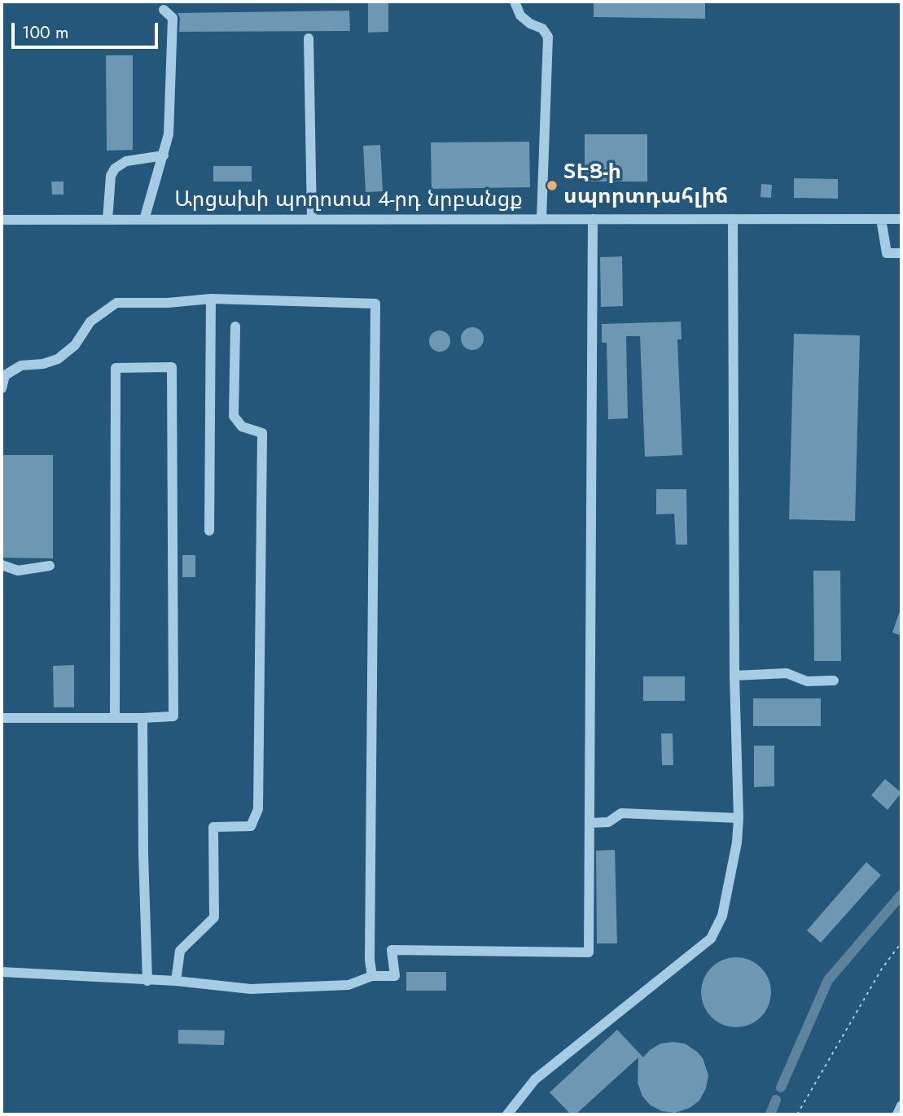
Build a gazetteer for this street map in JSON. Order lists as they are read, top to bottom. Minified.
{"streets":{"street":["Արցախի պողոտա 4-րդ նրբանցք"]},"places":["ՏԷՑ-ի սպորտդահլիճ"],"scale_bar":"100 m"}
